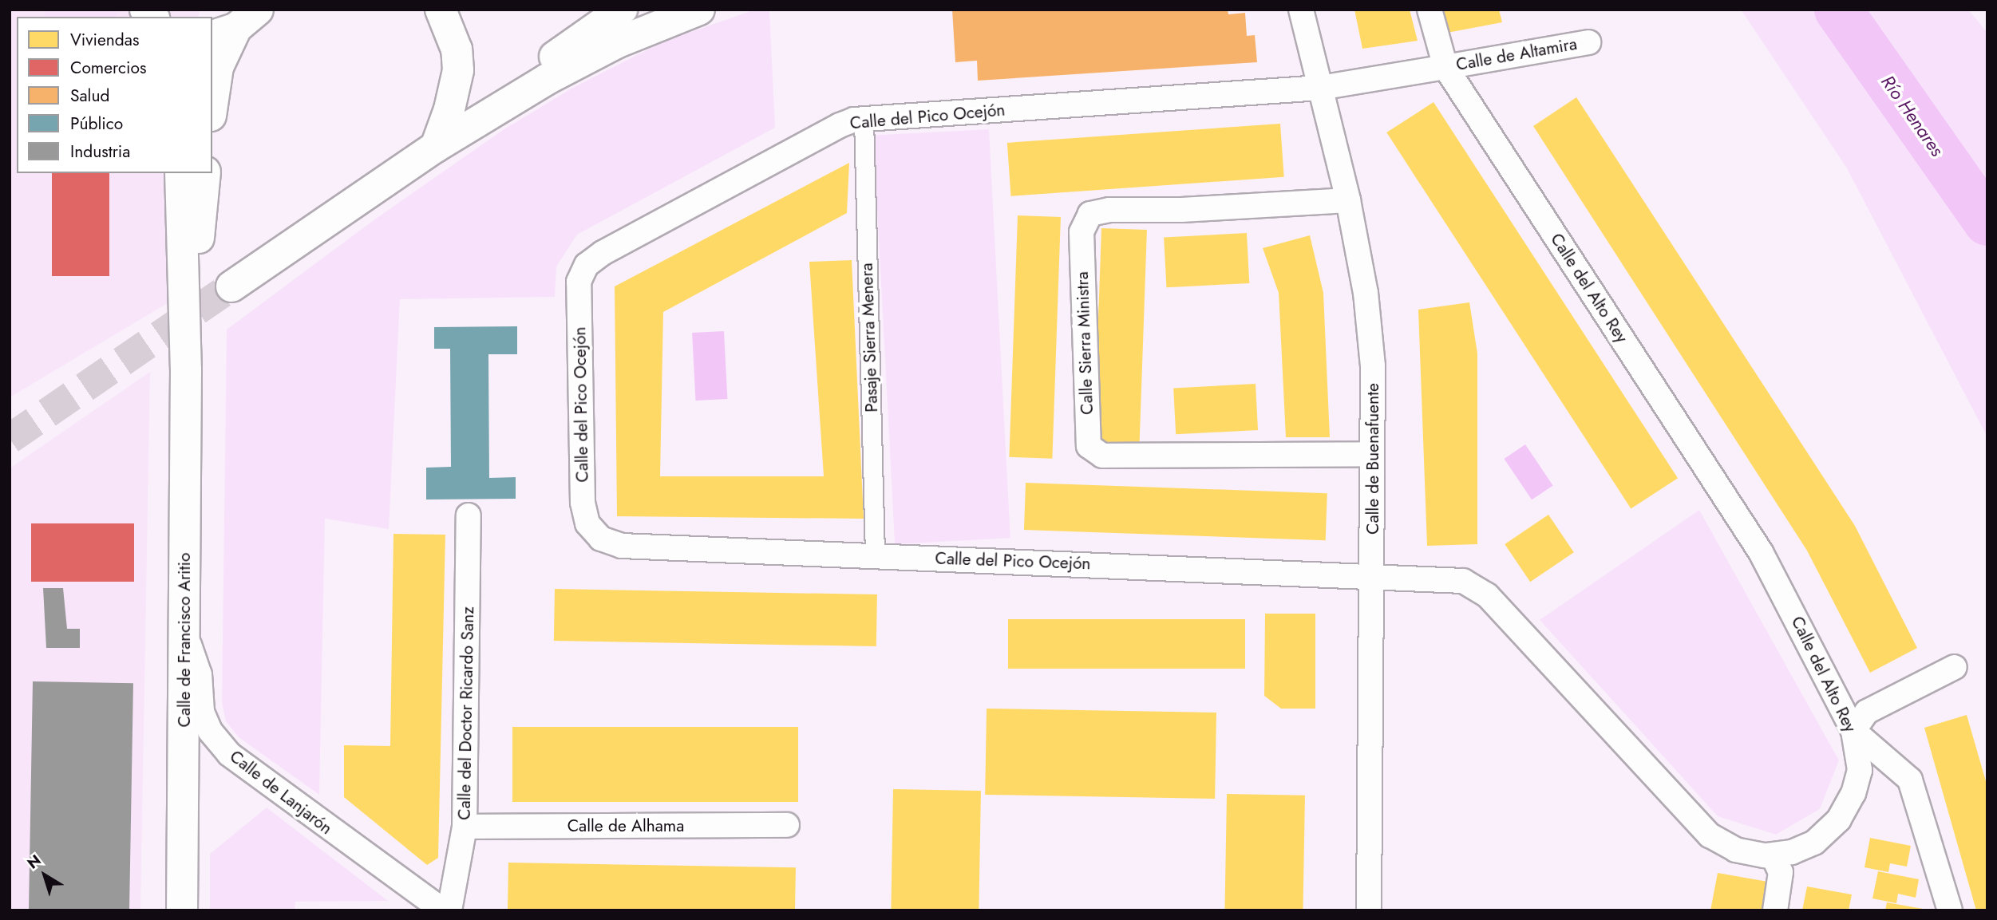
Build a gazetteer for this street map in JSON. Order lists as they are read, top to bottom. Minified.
{"streets":{"main road":["Calle de Francisco Aritio"],"street":["Calle de Altamira","Calle del Pico Ocejón","Calle del Alto Rey","Pasaje Sierra Menera","Calle Sierra Ministra","Calle de Buenafuente","Calle del Doctor Ricardo Sanz","Calle de Lanjarón","Calle de Alhama"]},"crossings":[["Calle de Altamira","Calle del Pico Ocejón"],["Calle de Altamira","Calle del Alto Rey"],["Calle de Altamira","Calle de Buenafuente"],["Calle del Pico Ocejón","Calle del Alto Rey"],["Calle del Pico Ocejón","Pasaje Sierra Menera"],["Calle del Pico Ocejón","Calle de Buenafuente"],["Calle del Alto Rey","Calle de Buenafuente"],["Calle Sierra Ministra","Calle de Buenafuente"],["Calle de Francisco Aritio","Calle de Lanjarón"],["Calle del Doctor Ricardo Sanz","Calle de Alhama"]],"water":["Río Henares"],"legend":["Viviendas","Comercios","Salud","Público","Industria"],"north":"top left"}
